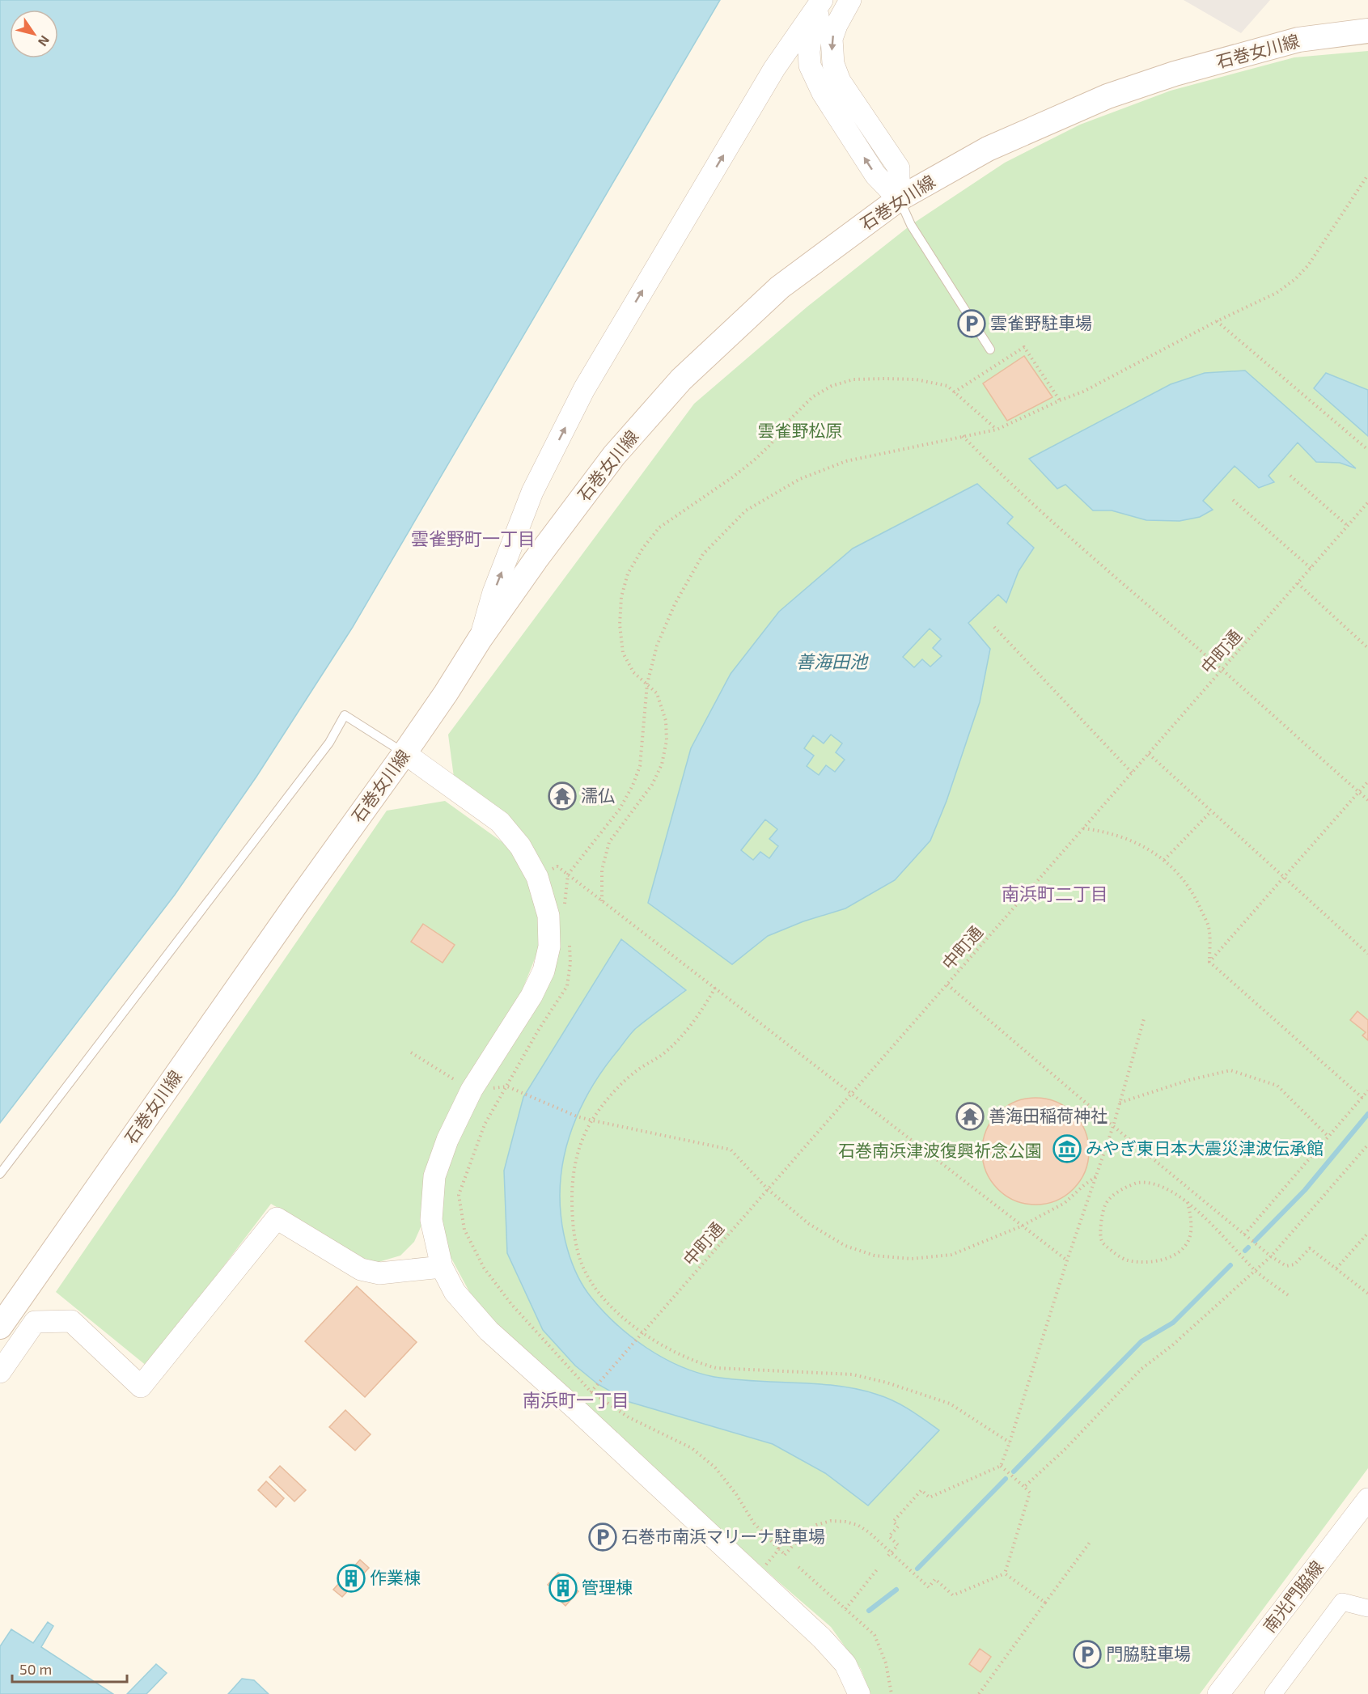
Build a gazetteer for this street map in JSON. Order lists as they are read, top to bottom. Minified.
{"streets":{"main road":["石巻女川線"],"street":["南光門脇線"],"path":["中町通"]},"districts":["雲雀野町一丁目","南浜町二丁目","南浜町一丁目"],"water":["善海田池"],"parks":["雲雀野松原","石巻南浜津波復興祈念公園"],"places":{"parking":["雲雀野駐車場","石巻市南浜マリーナ駐車場","門脇駐車場"],"temple":["濡仏","善海田稲荷神社"],"museum":["みやぎ東日本大震災津波伝承館"],"building":["作業棟","管理棟"]},"scale_bar":"50 m","north":"bottom right"}
